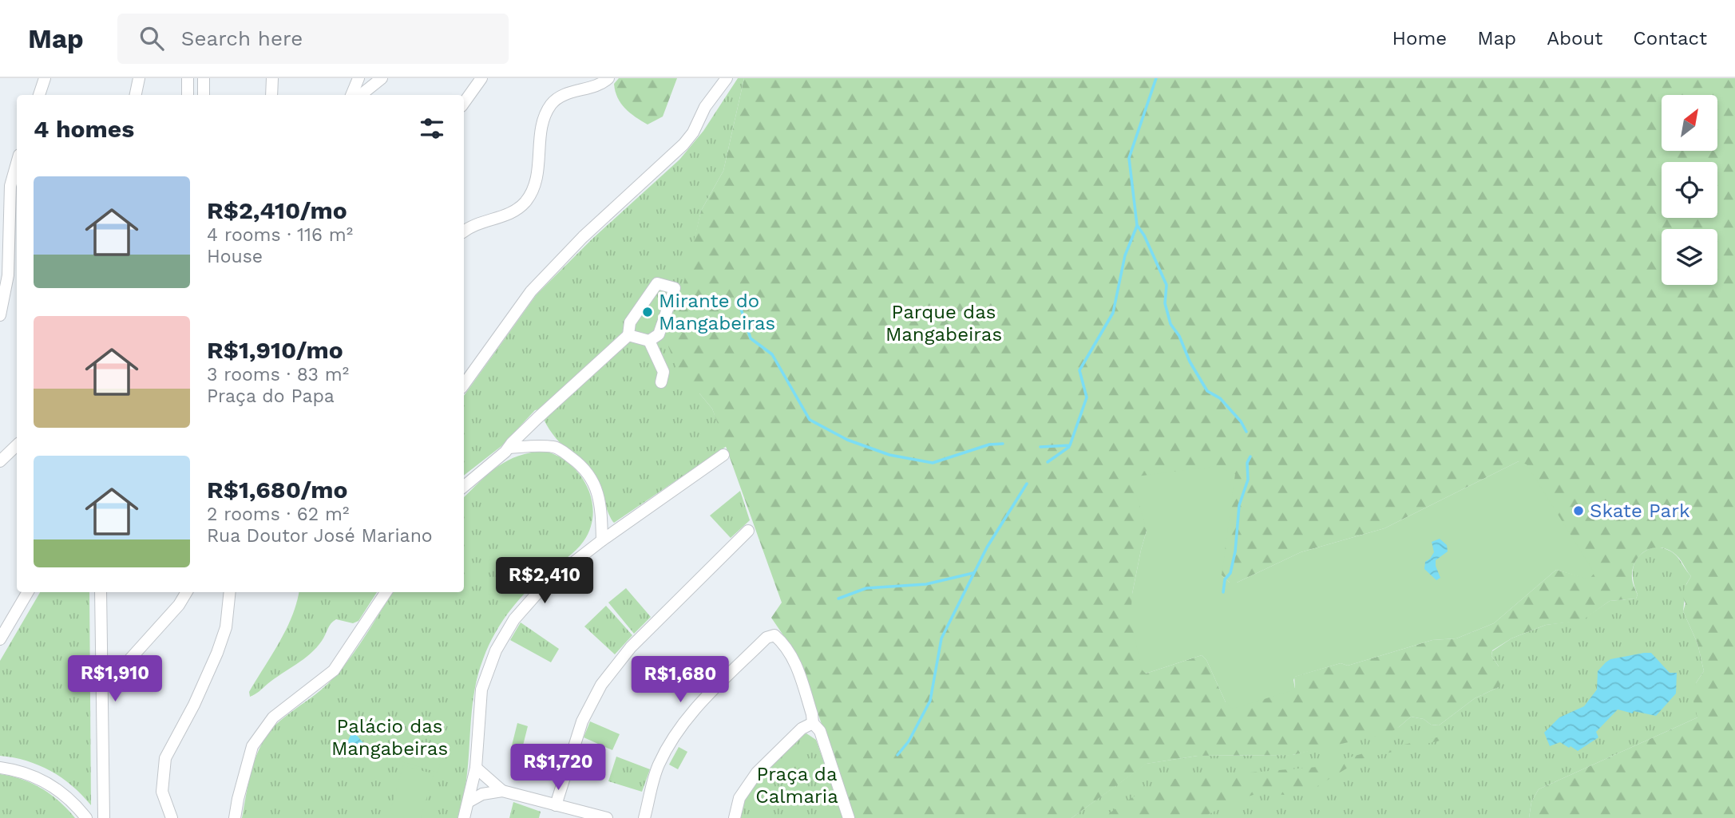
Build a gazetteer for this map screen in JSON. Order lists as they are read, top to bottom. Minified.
{"parks":["Parque das Mangabeiras","Palácio das Mangabeiras","Praça da Calmaria"],"places":["Mirante do Mangabeiras","Skate Park"],"north":"top right","page":{"header":"Map","search":"Search here","nav":["Home","Map","About","Contact"],"heading":"4 homes","list":[{"name":"R$2,410/mo","note":"4 rooms · 116 m² · House"},{"name":"R$1,910/mo","note":"3 rooms · 83 m² · Praça do Papa"},{"name":"R$1,680/mo","note":"2 rooms · 62 m² · Rua Doutor José Mariano"}],"price":["R$2,410","R$1,910","R$1,680","R$1,720"]}}
